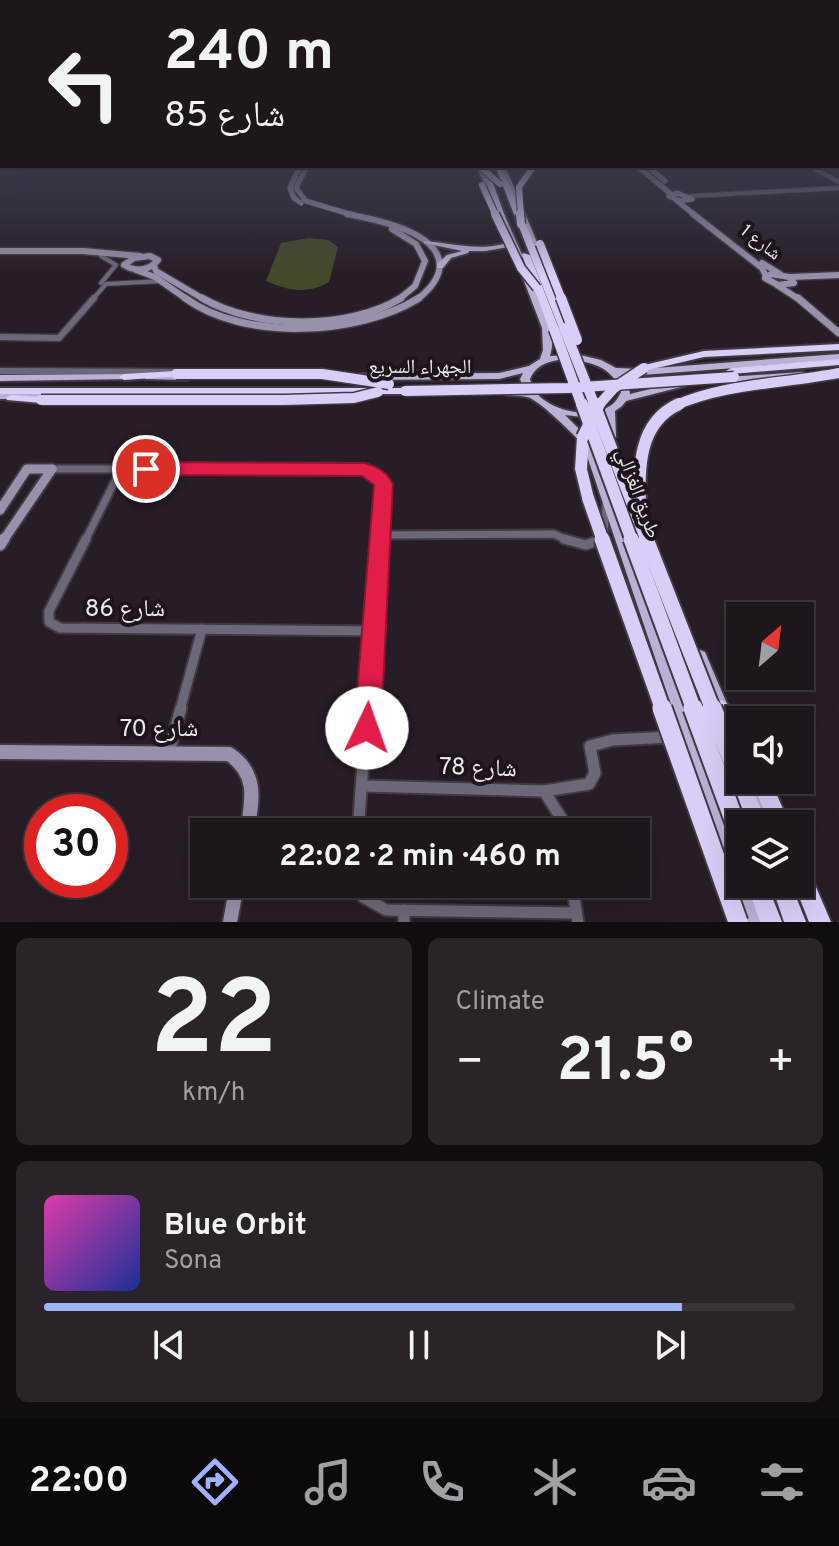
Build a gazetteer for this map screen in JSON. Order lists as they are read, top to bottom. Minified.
{"streets":{"highway":["الجهراء السريع","طريق الغزالي"],"street":["شارع 1","شارع 86","شارع 70","شارع 78"]},"crossings":[["الجهراء السريع","طريق الغزالي"]],"north":"top right","page":{"turn":["240 m","شارع 85"],"limit":"30","trip":"22:02 · 2 min · 460 m","tile":[["22","km/h"],"Climate"],"heat":["−","21.5°","+"],"song":["Blue Orbit","Sona"],"tabs":"22:00"}}
